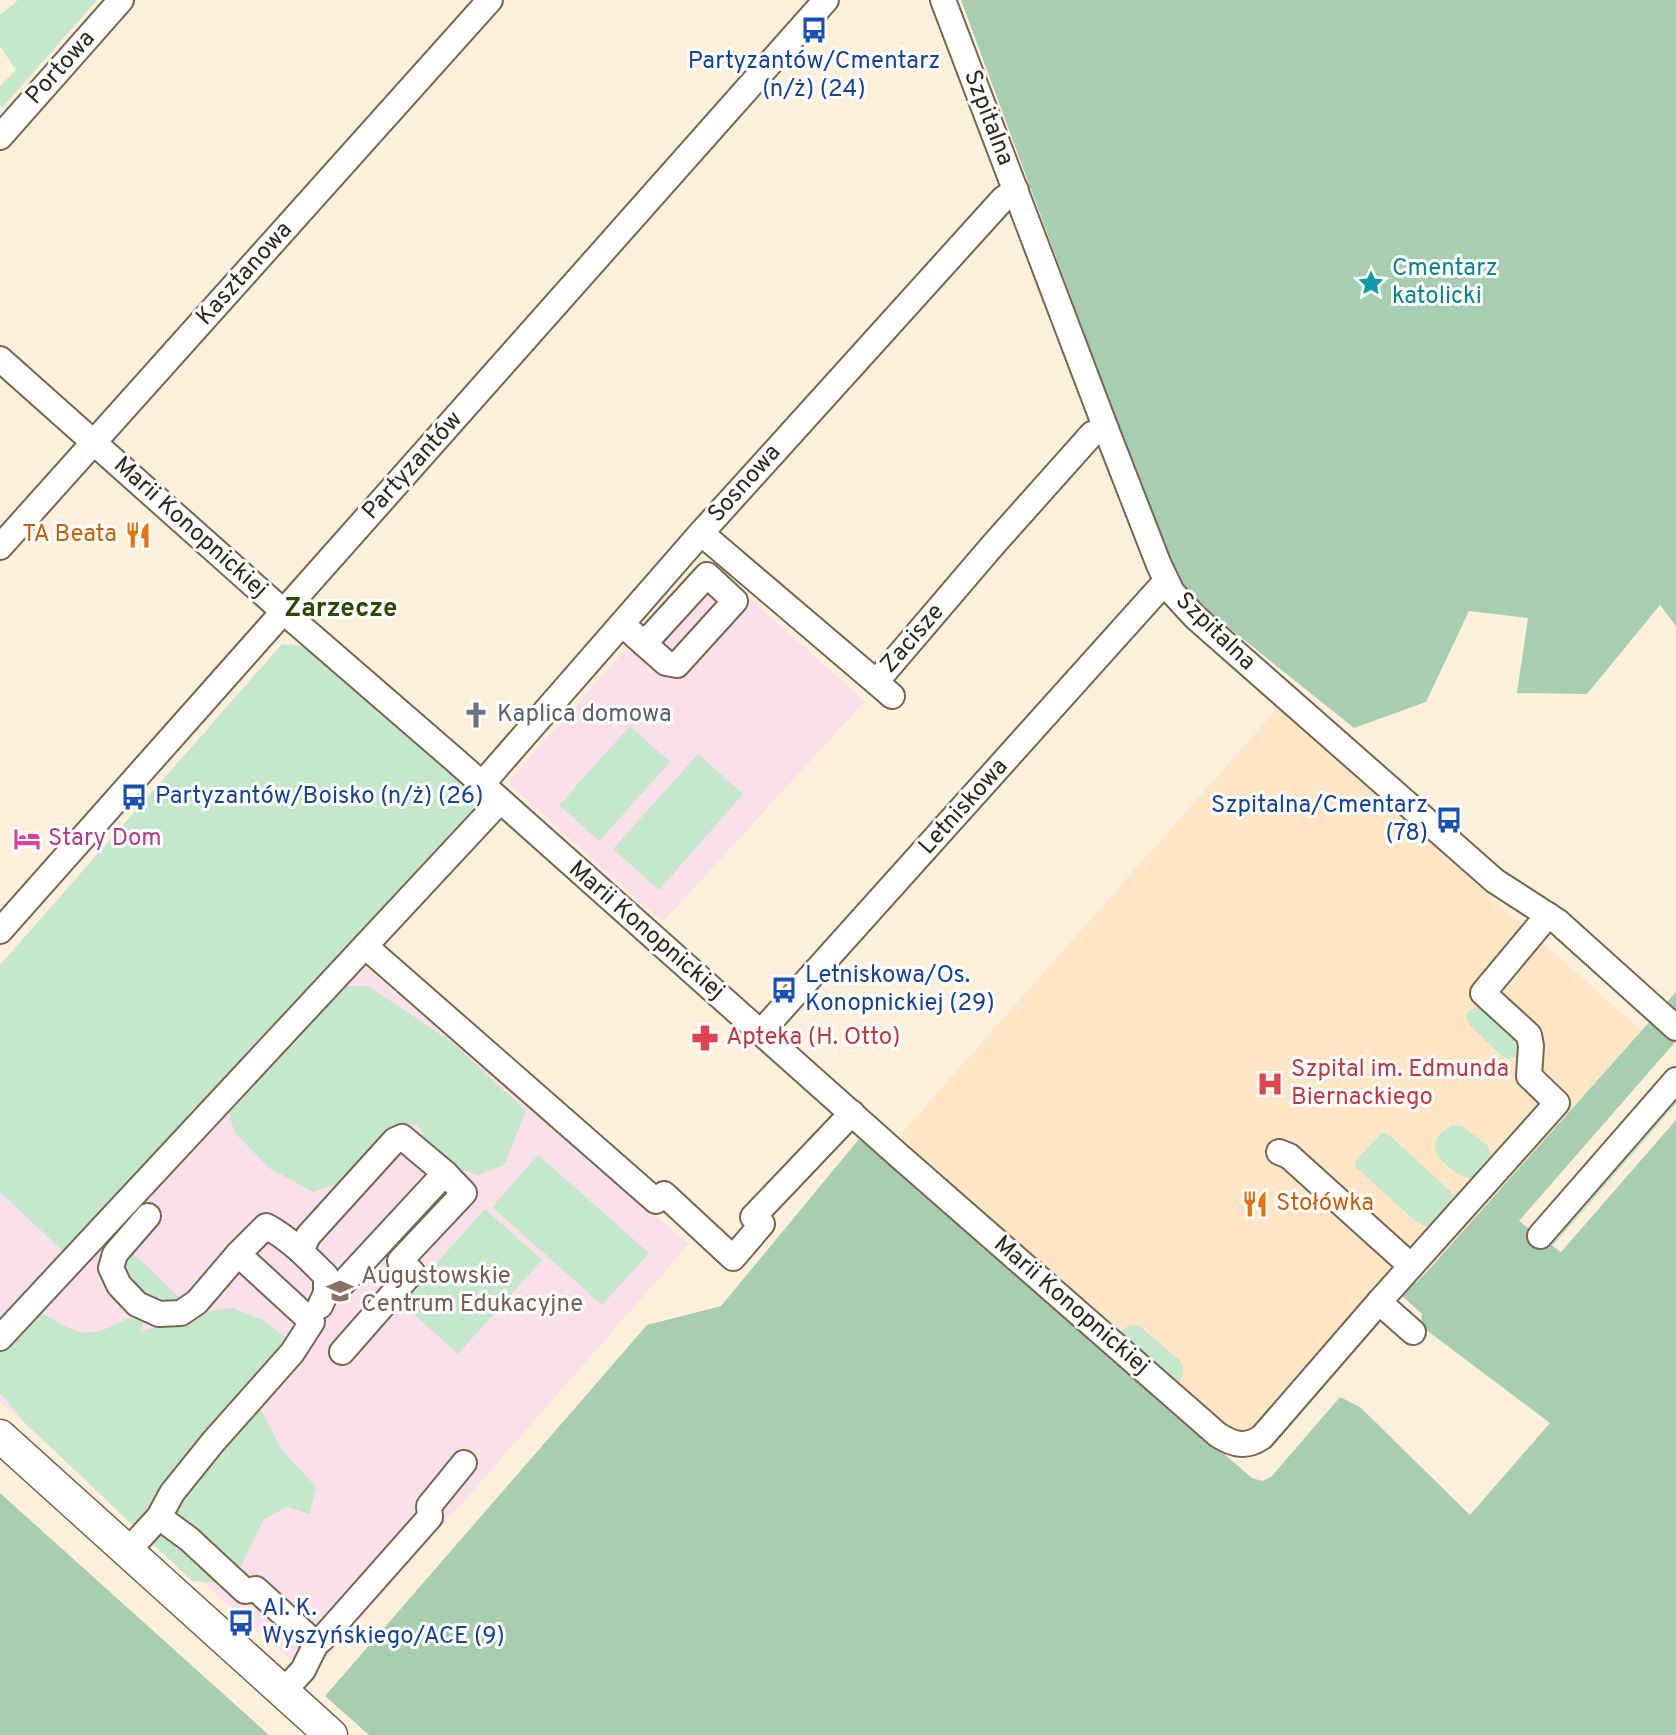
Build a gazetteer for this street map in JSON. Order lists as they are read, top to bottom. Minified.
{"streets":{"street":["Portowa","Szpitalna","Kasztanowa","Partyzantów","Sosnowa","Marii Konopnickiej","Zacisze","Letniskowa"]},"crossings":[["Szpitalna","Sosnowa"],["Szpitalna","Marii Konopnickiej"],["Szpitalna","Zacisze"],["Szpitalna","Letniskowa"],["Kasztanowa","Marii Konopnickiej"],["Partyzantów","Marii Konopnickiej"],["Sosnowa","Marii Konopnickiej"],["Sosnowa","Zacisze"],["Marii Konopnickiej","Letniskowa"]],"districts":["Zarzecze"],"places":{"bus stop":["Partyzantów/Cmentarz (n/ż) (24)","Partyzantów/Boisko (n/ż) (26)","Szpitalna/Cmentarz (78)","Letniskowa/Os. Konopnickiej (29)","Al. K. Wyszyńskiego/ACE (9)"],"place":["Cmentarz katolicki"],"restaurant":["TA Beata","Stołówka"],"church":["Kaplica domowa"],"hotel":["Stary Dom"],"pharmacy":["Apteka (H. Otto)"],"hospital":["Szpital im. Edmunda Biernackiego"],"school or university":["Augustowskie Centrum Edukacyjne"]}}
